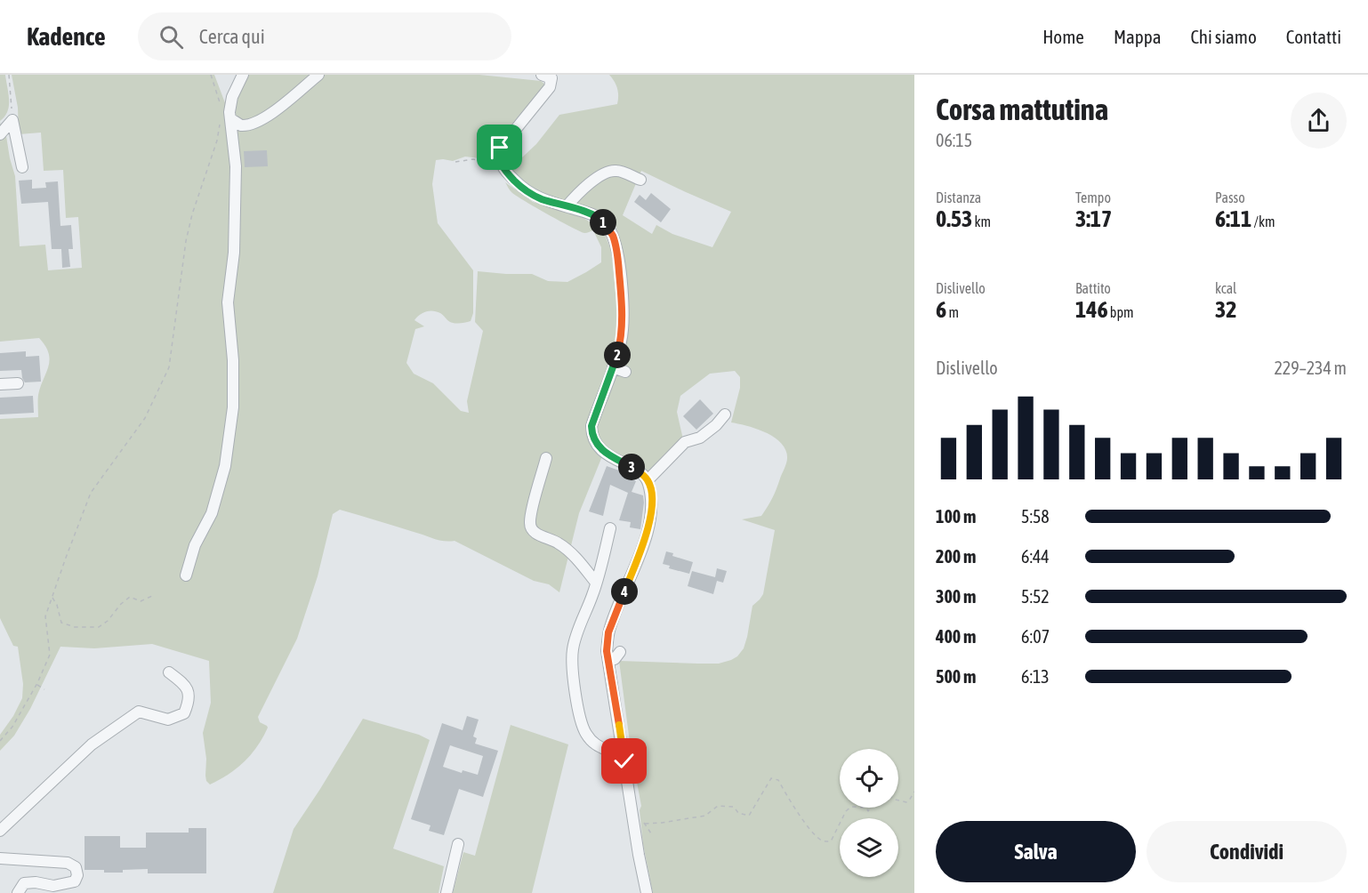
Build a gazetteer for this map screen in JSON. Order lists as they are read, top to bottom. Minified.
{"page":{"header":"Kadence","search":"Cerca qui","nav":["Home","Mappa","Chi siamo","Contatti"],"heading":["Corsa mattutina","06:15"],"stats":[["Distanza","0.53 km"],["Tempo","3:17"],["Passo","6:11 /km"],["Dislivello","6 m"],["Battito","146 bpm"],["kcal","32"]],"pins":["1","2","3","4"],"chart":["Dislivello","229–234 m"],"list":[{"name":"100 m","note":"5:58"},{"name":"200 m","note":"6:44"},{"name":"300 m","note":"5:52"},{"name":"400 m","note":"6:07"},{"name":"500 m","note":"6:13"}],"buttons":["Salva","Condividi"]}}
